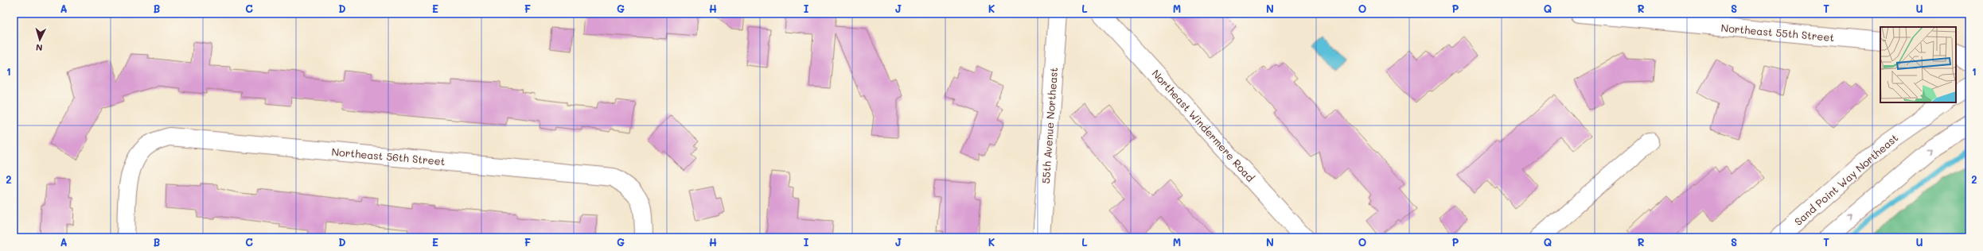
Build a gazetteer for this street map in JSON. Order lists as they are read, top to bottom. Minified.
{"streets":{"street":["Northeast 55th Street","55th Avenue Northeast","Northeast Windermere Road","Northeast 56th Street","Sand Point Way Northeast"]},"north":"bottom","grid":{"columns":["A","B","C","D","E","F","G","H","I","J","K","L","M","N","O","P","Q","R","S","T","U"],"rows":["1","2"]}}
